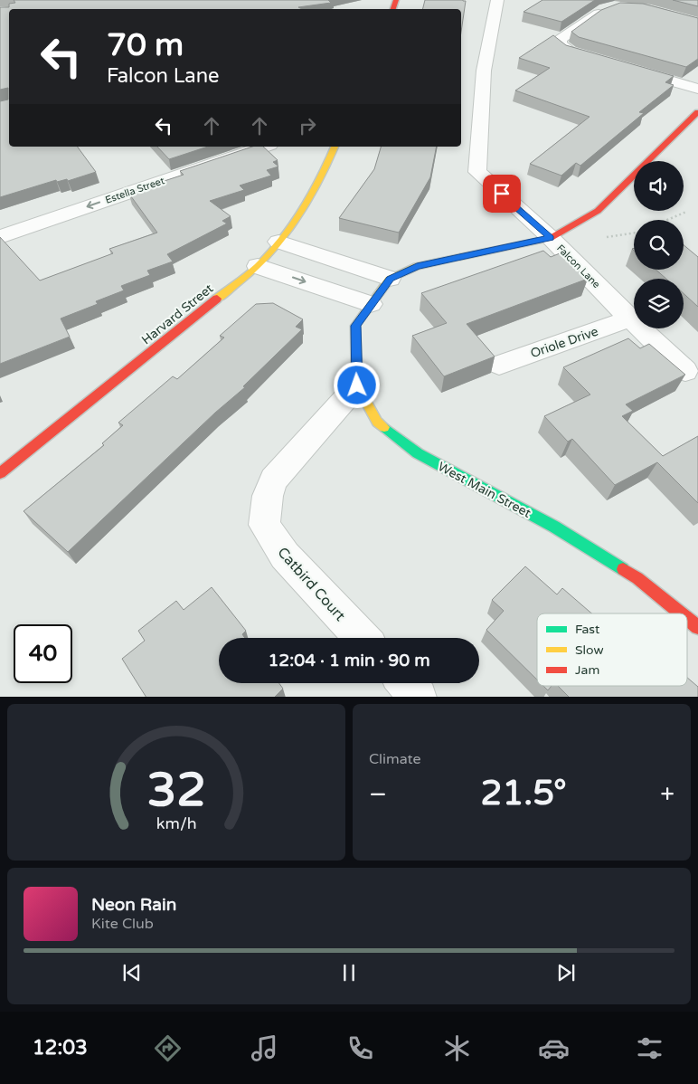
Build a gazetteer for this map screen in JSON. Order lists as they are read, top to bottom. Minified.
{"streets":{"street":["Estella Street","Falcon Lane","Harvard Street","Oriole Drive","West Main Street","Catbird Court"]},"crossings":[["Falcon Lane","Oriole Drive"],["Falcon Lane","West Main Street"],["West Main Street","Catbird Court"]],"one_way":["Estella Street"],"legend":["Fast","Slow","Jam"],"page":{"turn":["70 m","Falcon Lane"],"limit":"40","trip":"12:04 · 1 min · 90 m","tile":"Climate","heat":["−","21.5°","+"],"song":["Neon Rain","Kite Club"],"tabs":"12:03","gauge":["32","km/h"]}}
